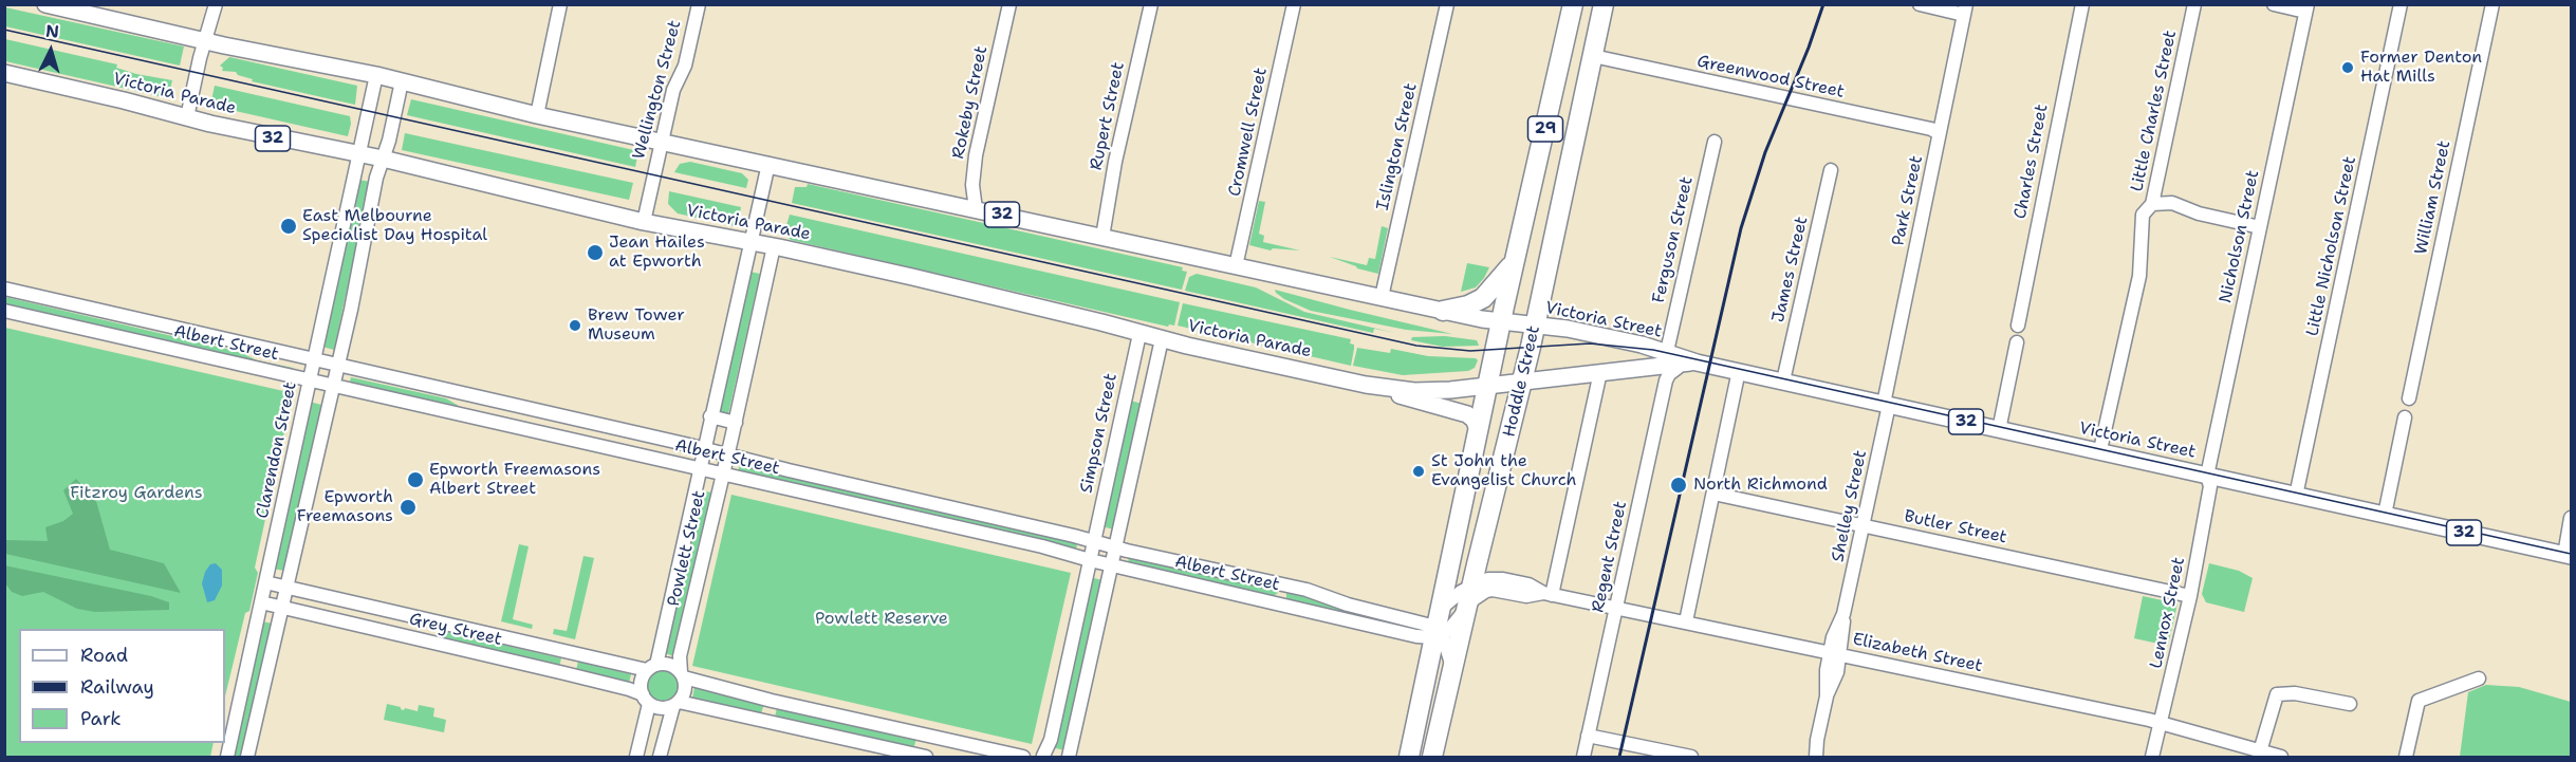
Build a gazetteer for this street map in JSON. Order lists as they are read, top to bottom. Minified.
{"streets":{"highway":["29","Hoddle Street"],"main road":["Victoria Parade","32","Victoria Street"],"street":["Greenwood Street","Wellington Street","Rokeby Street","Little Charles Street","Rupert Street","Cromwell Street","Islington Street","Charles Street","William Street","Park Street","Nicholson Street","Ferguson Street","Little Nicholson Street","James Street","Albert Street","Simpson Street","Clarendon Street","Shelley Street","Butler Street","Powlett Street","Regent Street","Lennox Street","Grey Street","Elizabeth Street"]},"crossings":[["Greenwood Street","Park Street"],["Greenwood Street","Hoddle Street"],["Wellington Street","Victoria Parade"],["Wellington Street","32"],["Victoria Parade","Victoria Street"],["Victoria Parade","Hoddle Street"],["Victoria Parade","Simpson Street"],["Victoria Parade","Clarendon Street"],["Victoria Parade","Powlett Street"],["Rokeby Street","32"],["Little Charles Street","32"],["Rupert Street","32"],["Cromwell Street","32"],["32","Islington Street"],["32","Nicholson Street"],["32","Ferguson Street"],["32","James Street"],["32","Victoria Street"],["32","Hoddle Street"],["32","Clarendon Street"],["32","Powlett Street"],["32","Regent Street"],["32","Lennox Street"],["Park Street","Victoria Street"],["Park Street","Shelley Street"],["Nicholson Street","Victoria Street"],["Nicholson Street","Lennox Street"],["Little Nicholson Street","Victoria Street"],["Victoria Street","Hoddle Street"],["Victoria Street","Shelley Street"],["Victoria Street","Lennox Street"],["Albert Street","Hoddle Street"],["Albert Street","Simpson Street"],["Albert Street","Clarendon Street"],["Albert Street","Powlett Street"],["Albert Street","Elizabeth Street"],["Hoddle Street","Elizabeth Street"],["Clarendon Street","Grey Street"],["Shelley Street","Butler Street"],["Shelley Street","Elizabeth Street"],["Butler Street","Lennox Street"],["Powlett Street","Grey Street"],["Regent Street","Elizabeth Street"],["Lennox Street","Elizabeth Street"]],"parks":["Fitzroy Gardens","Powlett Reserve"],"places":["Former Denton Hat Mills","East Melbourne Specialist Day Hospital","Jean Hailes at Epworth","Brew Tower Museum","St John the Evangelist Church","Epworth Freemasons Albert Street","North Richmond","Epworth Freemasons"],"legend":["Road","Railway","Park"],"north":"top"}
